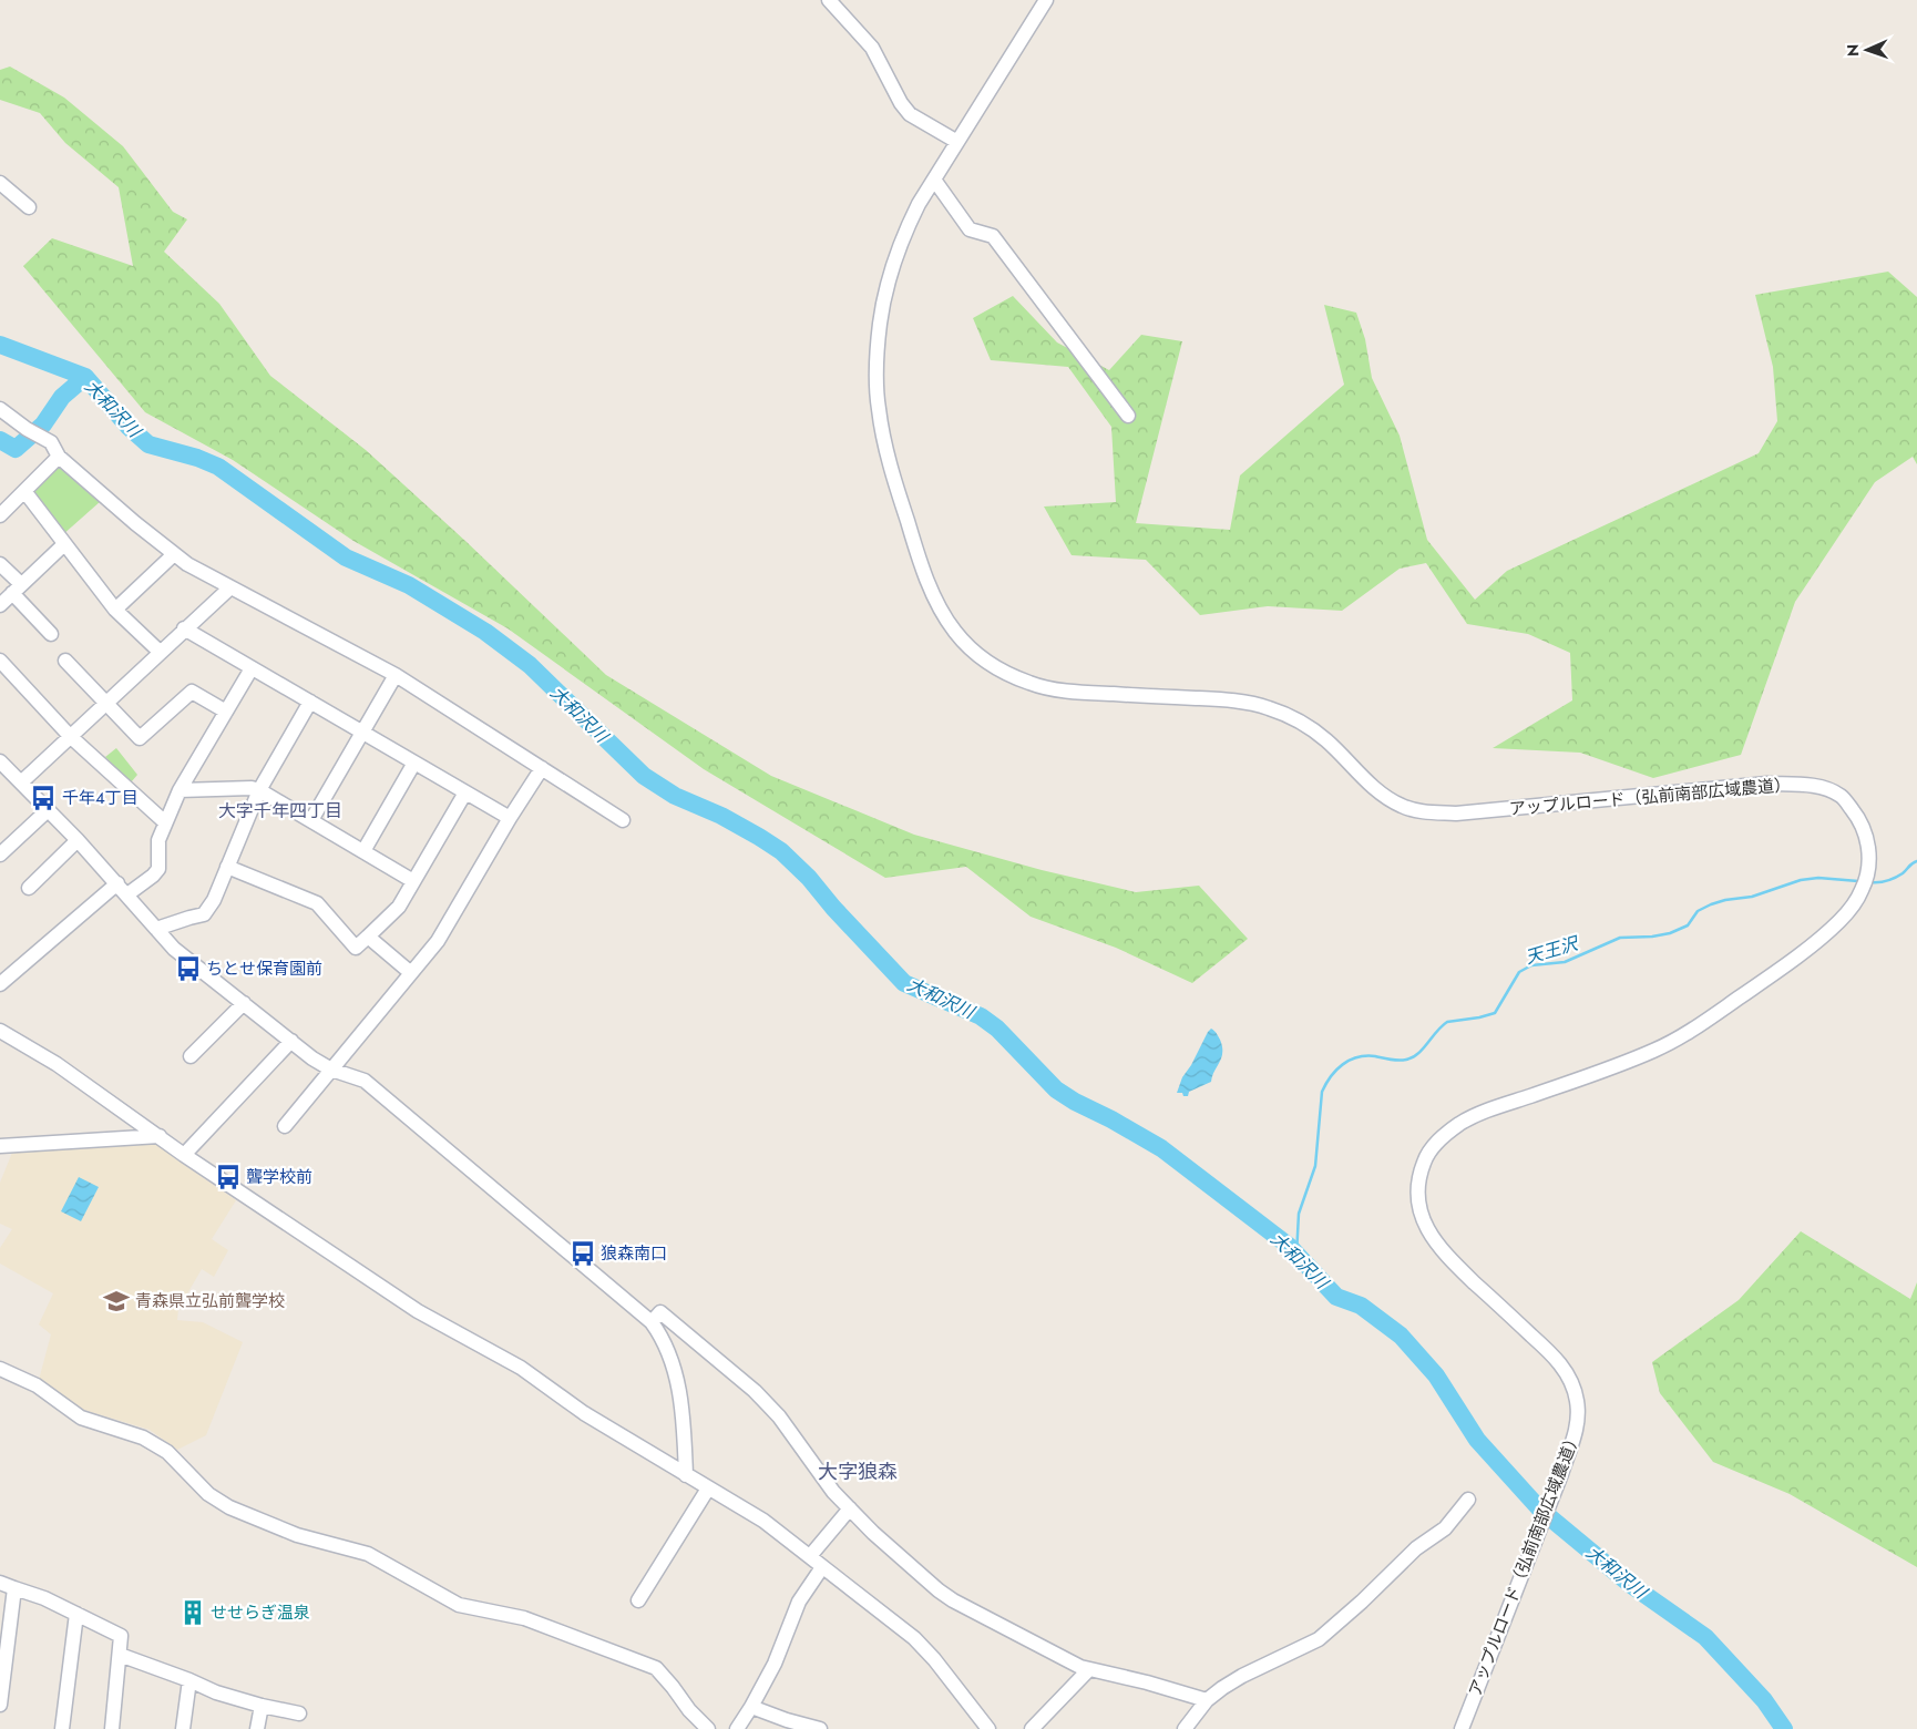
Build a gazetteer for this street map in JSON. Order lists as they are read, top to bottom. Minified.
{"streets":{"street":["アップルロード（弘前南部広域農道）"]},"districts":["大字千年四丁目","大字狼森"],"water":["大和沢川","天王沢"],"places":{"bus stop":["千年4丁目","ちとせ保育園前","聾学校前","狼森南口"],"school or university":["青森県立弘前聾学校"],"building":["せせらぎ温泉"]},"north":"left"}
